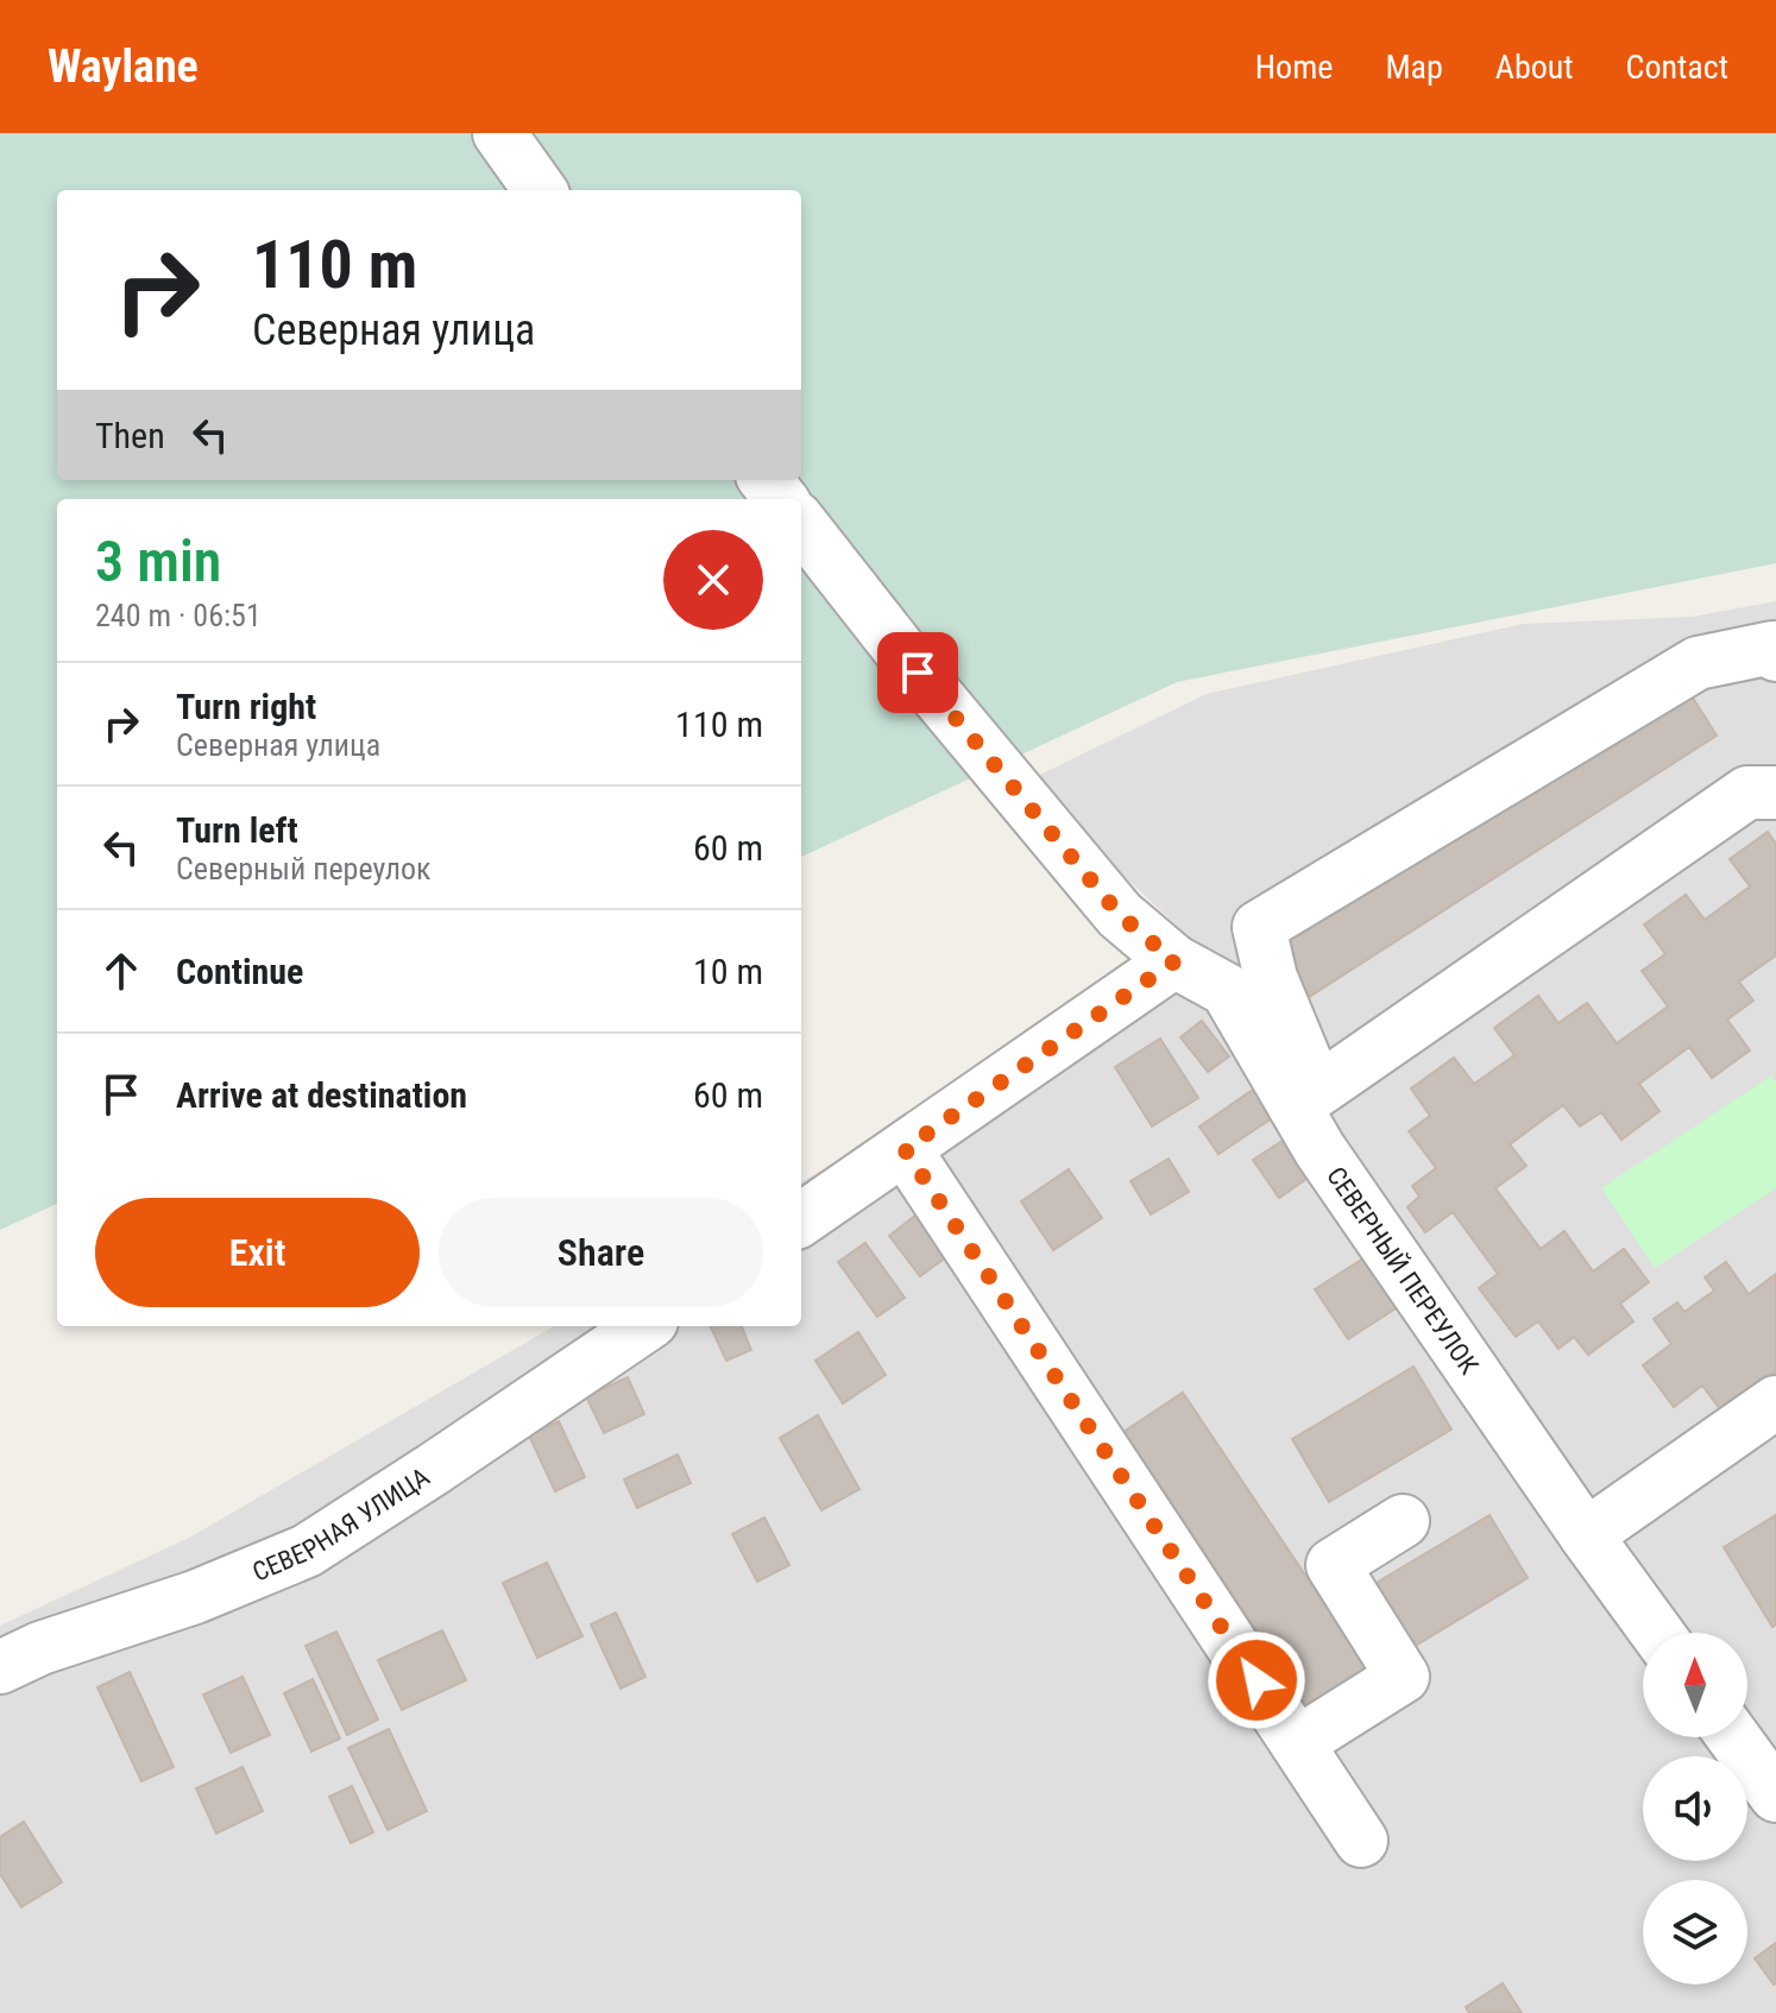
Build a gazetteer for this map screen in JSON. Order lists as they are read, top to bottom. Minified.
{"streets":{"street":["СЕВЕРНЫЙ ПЕРЕУЛОК","СЕВЕРНАЯ УЛИЦА"]},"north":"top","page":{"header":"Waylane","nav":["Home","Map","About","Contact"],"turn":["110 m","Северная улица"],"then":"Then","heading":["3 min","240 m · 06:51"],"list":[{"name":"Turn right","note":"Северная улица","value":"110 m"},{"name":"Turn left","note":"Северный переулок","value":"60 m"},{"name":"Continue","value":"10 m"},{"name":"Arrive at destination","value":"60 m"}],"buttons":["Exit","Share"]}}
